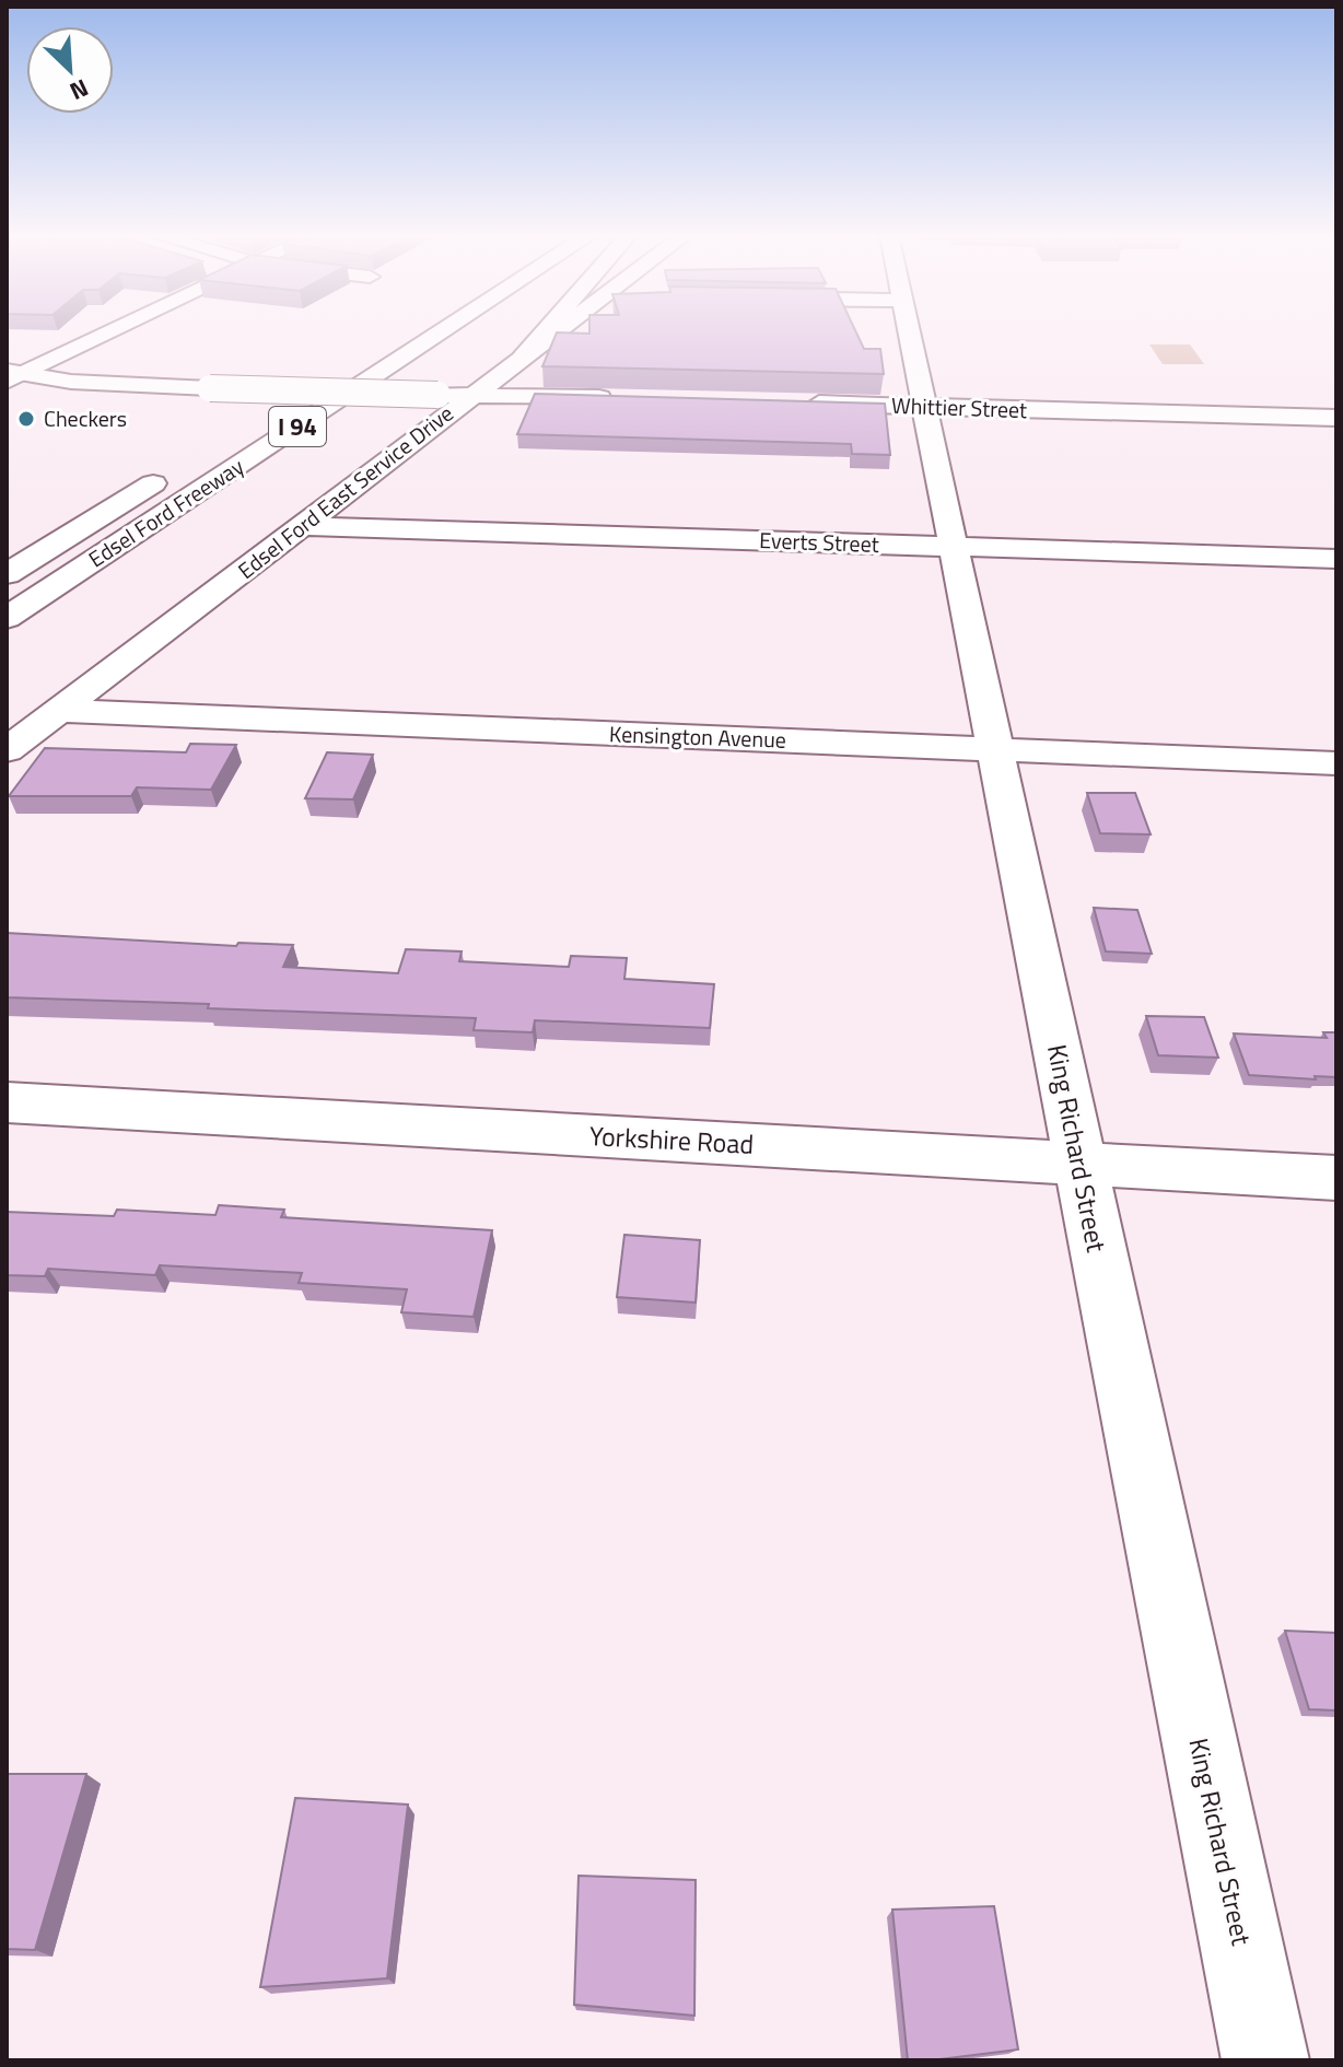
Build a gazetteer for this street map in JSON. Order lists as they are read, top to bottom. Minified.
{"streets":{"main road":["Whittier Street","I 94","Edsel Ford East Service Drive","Edsel Ford Freeway","Everts Street","Kensington Avenue","Yorkshire Road","King Richard Street"]},"crossings":[["Whittier Street","King Richard Street"],["Edsel Ford East Service Drive","Everts Street"],["Edsel Ford East Service Drive","Kensington Avenue"],["Everts Street","King Richard Street"],["Kensington Avenue","King Richard Street"],["Yorkshire Road","King Richard Street"]],"places":["Checkers"],"north":"bottom right"}
